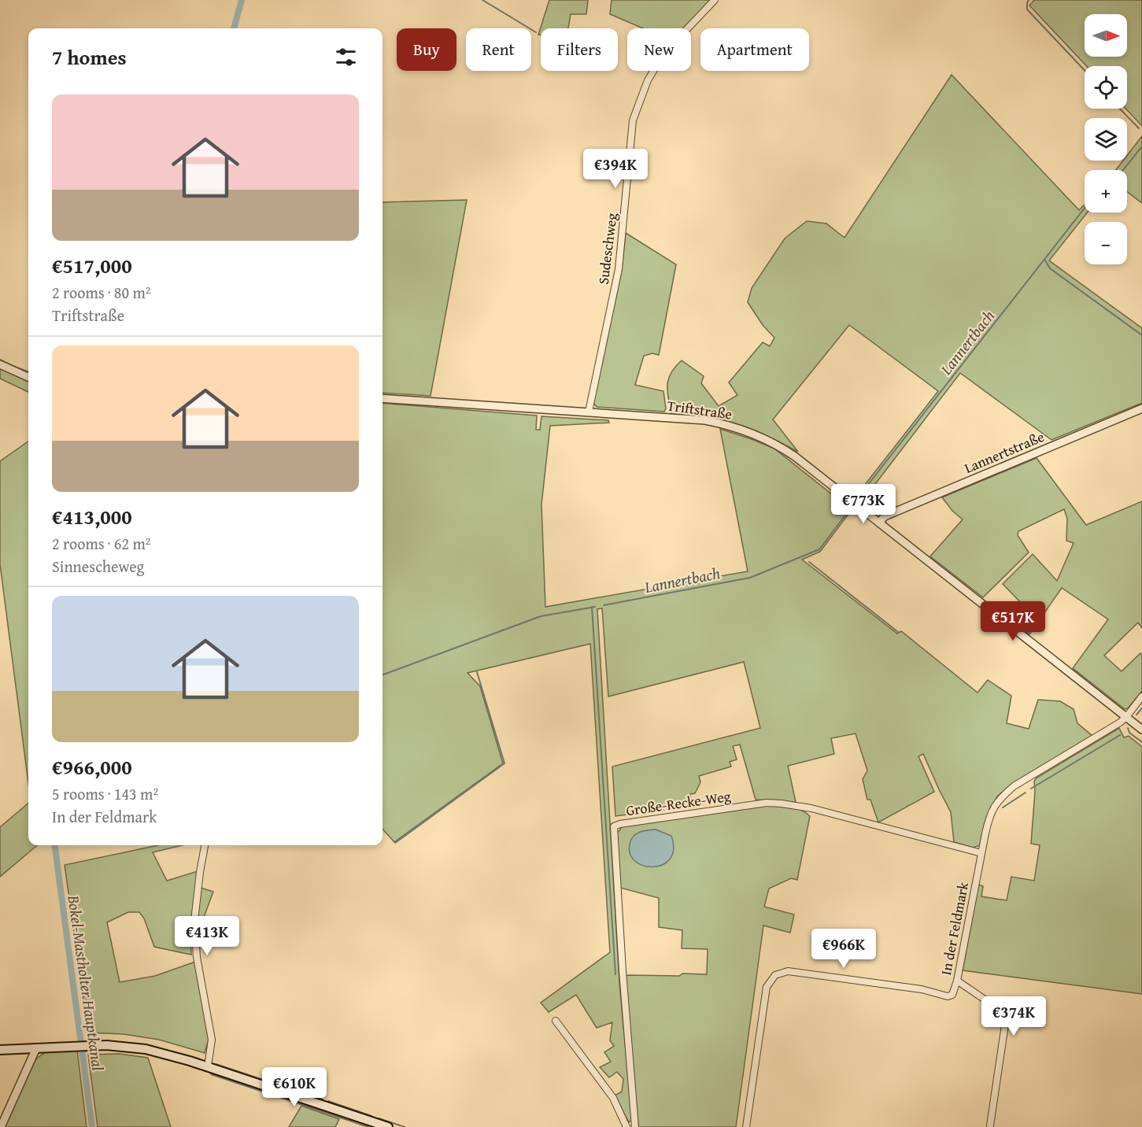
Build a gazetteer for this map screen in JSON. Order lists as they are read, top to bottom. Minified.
{"streets":{"street":["Sudeschweg","Triftstraße","Lannertstraße","Große-Recke-Weg","In der Feldmark"]},"crossings":[["Sudeschweg","Triftstraße"],["Triftstraße","Lannertstraße"],["Triftstraße","In der Feldmark"],["Große-Recke-Weg","In der Feldmark"]],"water":["Lannertbach","Bokel-Mastholter Hauptkanal"],"north":"right","page":{"map_buttons":["+","−"],"chip":["Buy","Rent","Filters","New","Apartment"],"heading":"7 homes","list":[{"name":"€517,000","note":"2 rooms · 80 m² · Triftstraße"},{"name":"€413,000","note":"2 rooms · 62 m² · Sinnescheweg"},{"name":"€966,000","note":"5 rooms · 143 m² · In der Feldmark"}],"price":["€394K","€773K","€517K","€413K","€966K","€374K","€610K"]}}
